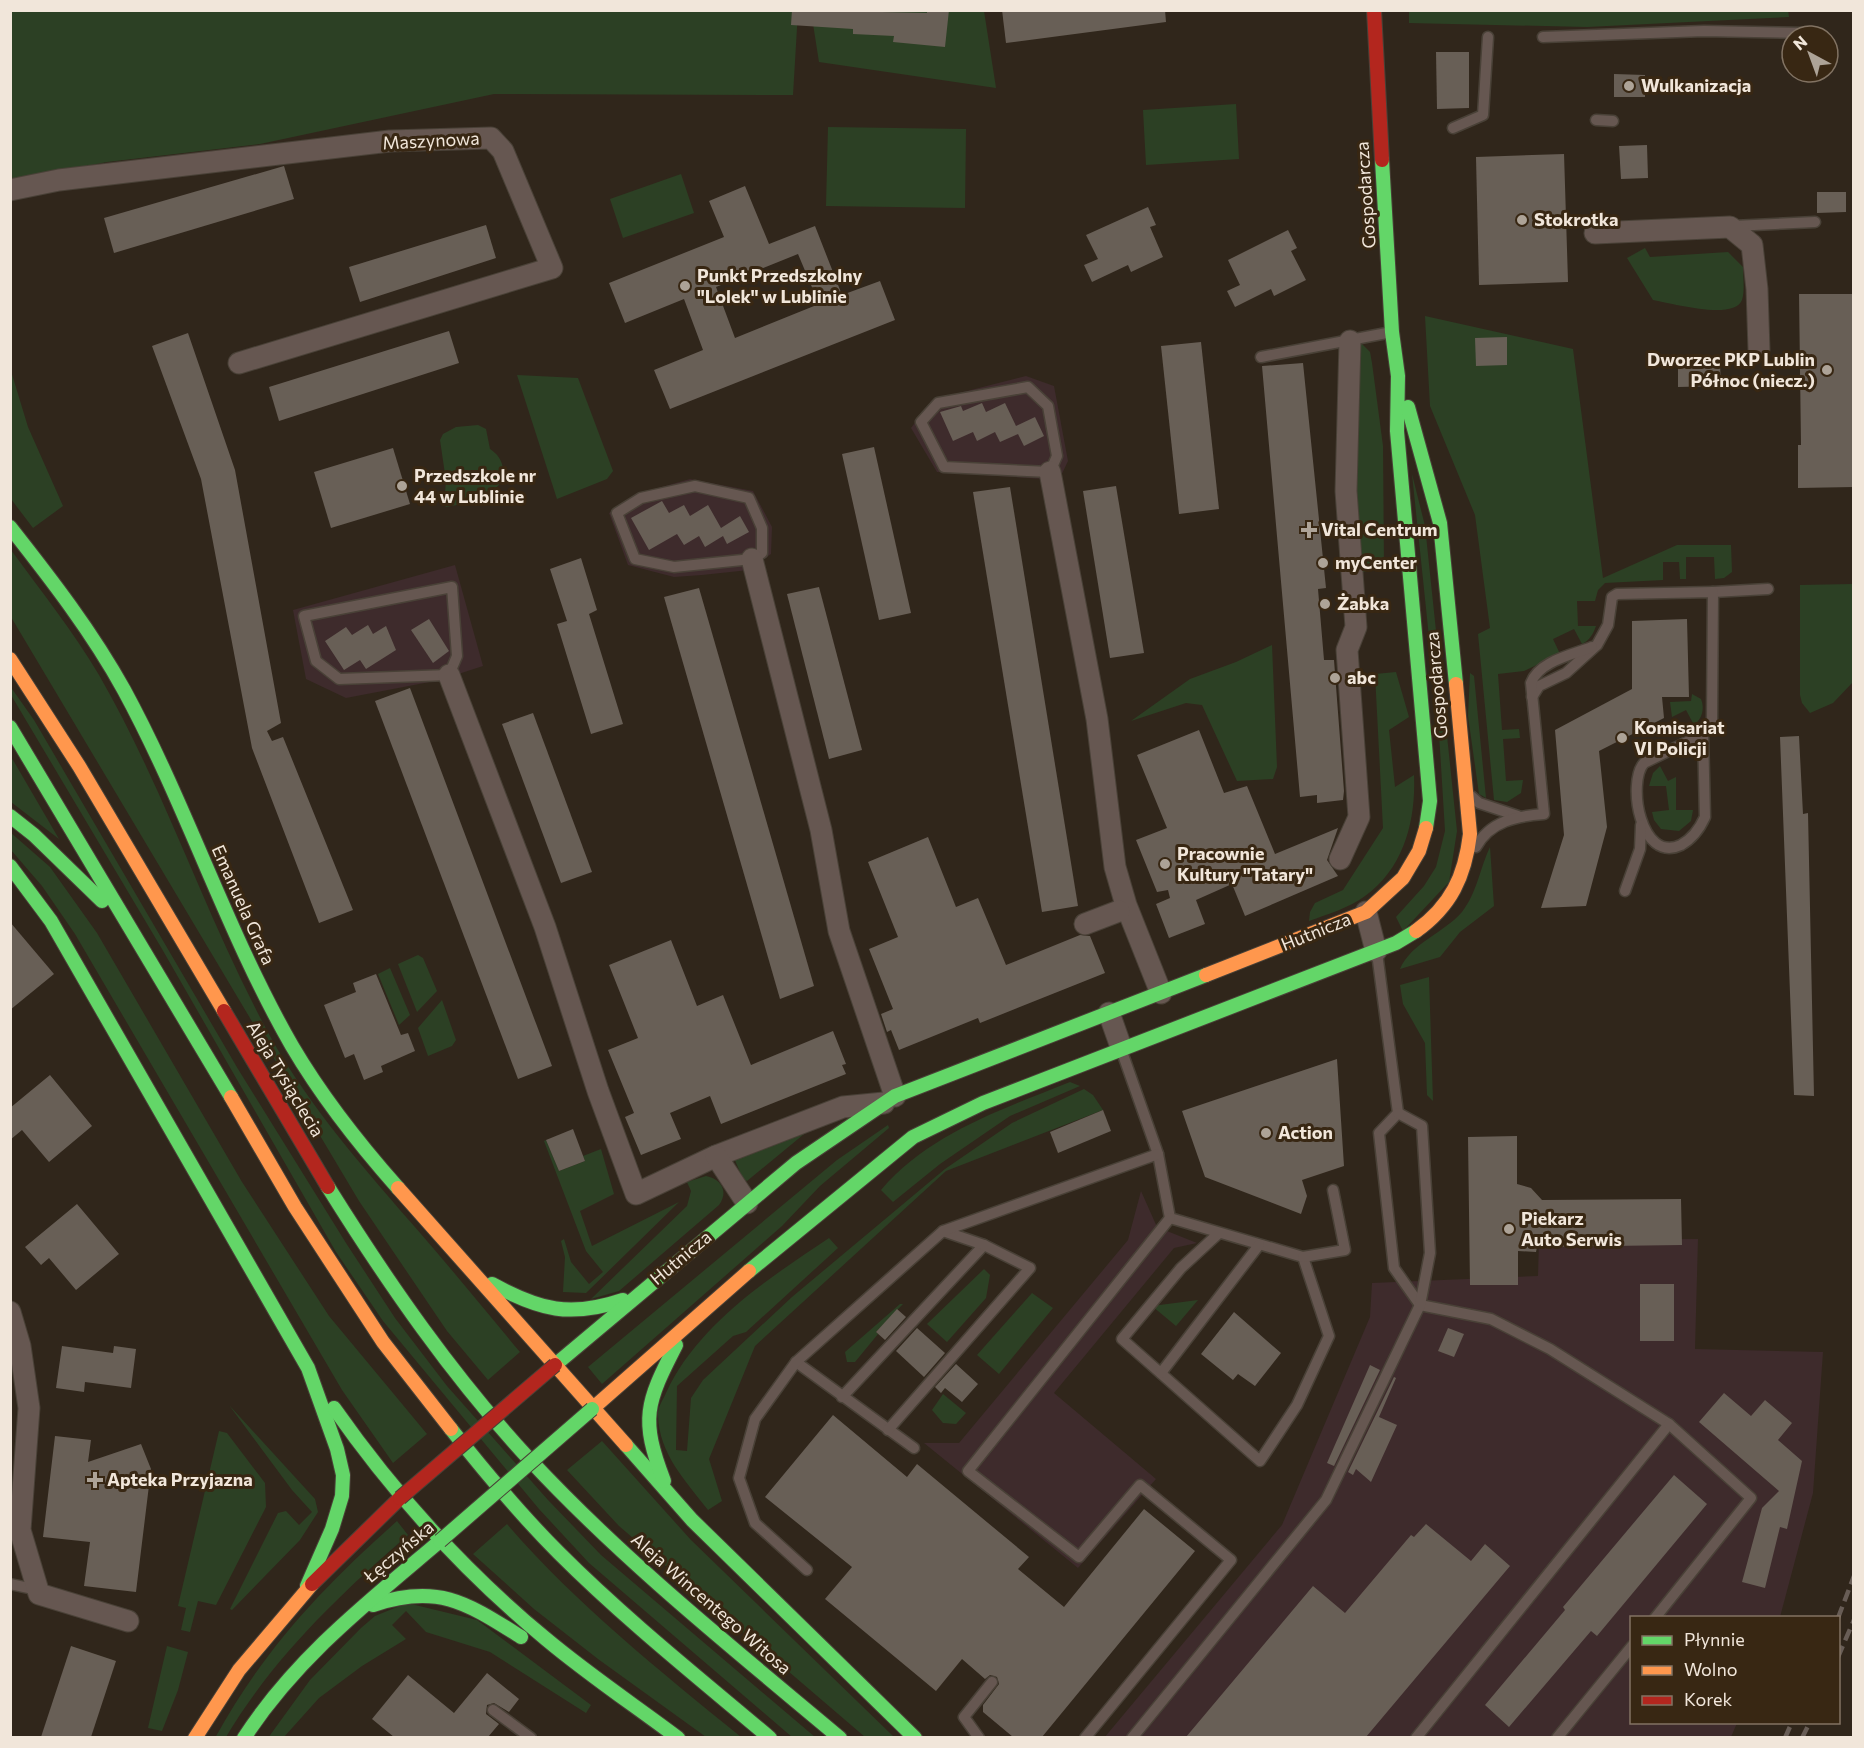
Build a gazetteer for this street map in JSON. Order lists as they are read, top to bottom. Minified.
{"streets":{"street":["Maszynowa","Gospodarcza","Emanuela Grafa","Hutnicza","Aleja Tysiąclecia","Łęczyńska","Aleja Wincentego Witosa"]},"crossings":[["Gospodarcza","Hutnicza"],["Emanuela Grafa","Hutnicza"],["Hutnicza","Łęczyńska"],["Aleja Tysiąclecia","Aleja Wincentego Witosa"]],"places":{"other":["Wulkanizacja","Stokrotka","Punkt Przedszkolny \"Lolek\" w Lublinie","Dworzec PKP Lublin Północ (niecz.)","Przedszkole nr 44 w Lublinie","myCenter","Żabka","abc","Komisariat VI Policji","Pracownie Kultury \"Tatary\"","Action","Piekarz Auto Serwis"],"health":["Vital Centrum","Apteka Przyjazna"]},"legend":["Płynnie","Wolno","Korek"],"north":"top left"}
